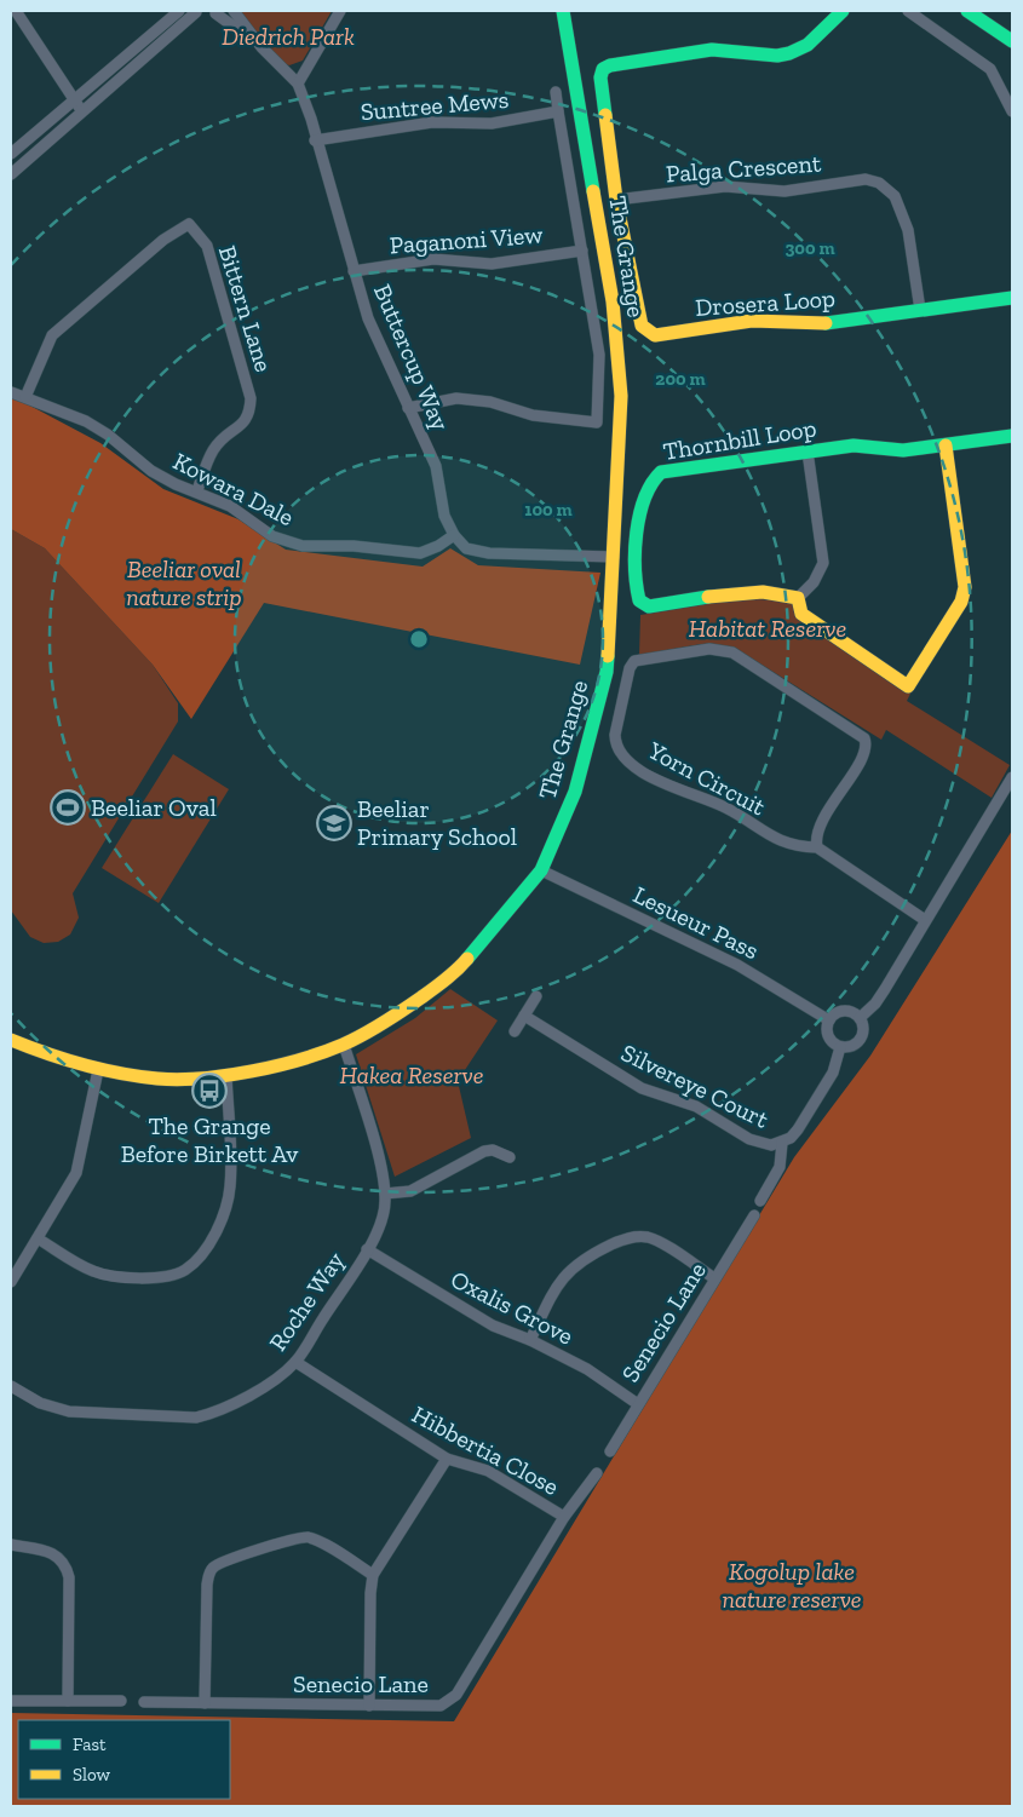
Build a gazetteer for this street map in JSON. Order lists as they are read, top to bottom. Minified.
{"streets":{"main road":["The Grange","Drosera Loop","Thornbill Loop"],"street":["Suntree Mews","Palga Crescent","Paganoni View","Bittern Lane","Buttercup Way","Kowara Dale","Yorn Circuit","Lesueur Pass","Silvereye Court","Roche Way","Oxalis Grove","Senecio Lane","Hibbertia Close"]},"crossings":[["Suntree Mews","Buttercup Way"],["Palga Crescent","Drosera Loop"],["Paganoni View","Buttercup Way"],["The Grange","Lesueur Pass"],["The Grange","Roche Way"],["Bittern Lane","Kowara Dale"],["Buttercup Way","Kowara Dale"],["Lesueur Pass","Silvereye Court"],["Roche Way","Oxalis Grove"],["Roche Way","Hibbertia Close"],["Oxalis Grove","Senecio Lane"],["Senecio Lane","Hibbertia Close"]],"parks":["Diedrich Park","Beeliar oval nature strip","Habitat Reserve","Hakea Reserve","Kogolup lake nature reserve"],"places":{"sports":["Beeliar Oval"],"school or university":["Beeliar Primary School"],"bus stop":["The Grange Before Birkett Av"]},"legend":["Fast","Slow"],"rings":["300 m","200 m","100 m"]}
